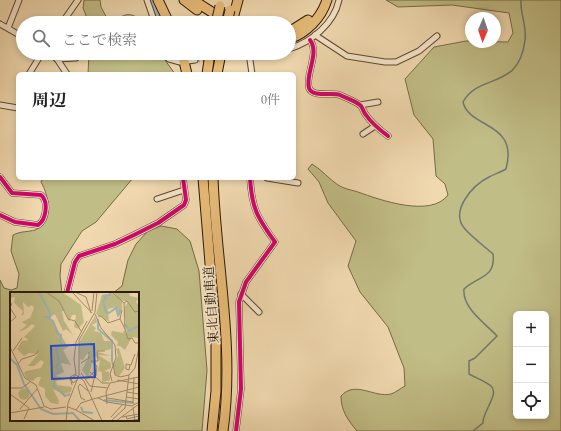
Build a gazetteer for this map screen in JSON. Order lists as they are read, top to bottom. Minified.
{"streets":{"highway":["東北自動車道"]},"north":"bottom","page":{"search":"ここで検索","heading":["周辺","0件"],"map_buttons":["+","−"]}}
